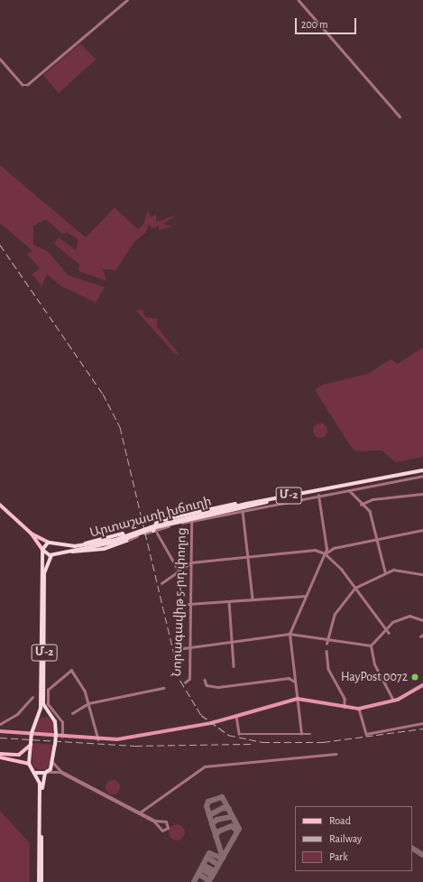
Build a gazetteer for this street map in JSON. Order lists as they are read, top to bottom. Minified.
{"streets":{"highway":["Մ-2","Արտաշատի խճուղի"],"street":["Նորագավիթ 5-րդ փողոց"]},"crossings":[["Մ-2","Արտաշատի խճուղի"],["Արտաշատի խճուղի","Նորագավիթ 5-րդ փողոց"]],"places":["HayPost 0072"],"legend":["Road","Railway","Park"],"scale_bar":"200 m"}
